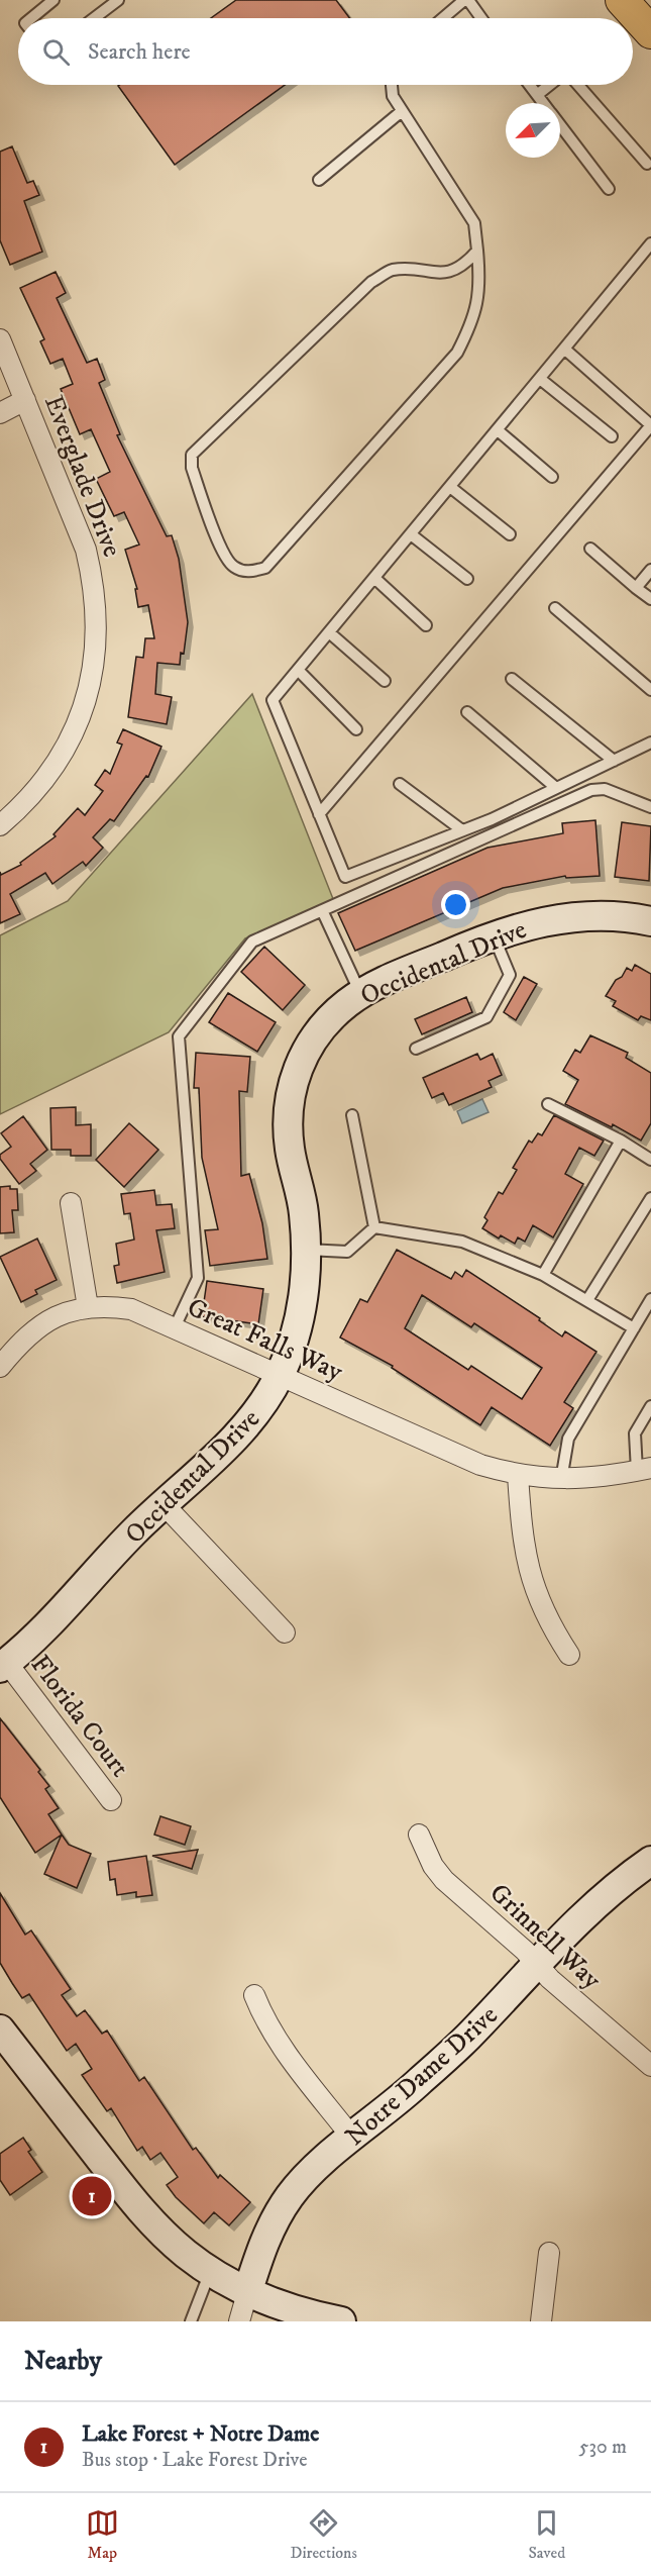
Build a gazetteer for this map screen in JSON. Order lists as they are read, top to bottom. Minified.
{"streets":{"street":["Everglade Drive","Occidental Drive","Great Falls Way","Florida Court","Grinnell Way","Notre Dame Drive"]},"crossings":[["Occidental Drive","Great Falls Way"],["Occidental Drive","Florida Court"],["Grinnell Way","Notre Dame Drive"]],"north":"bottom left","page":{"search":"Search here","pins":"1","heading":"Nearby","list":[{"mark":"1","name":"Lake Forest + Notre Dame","note":"Bus stop · Lake Forest Drive","value":"530 m"}],"nav":["Map","Directions","Saved"]}}
